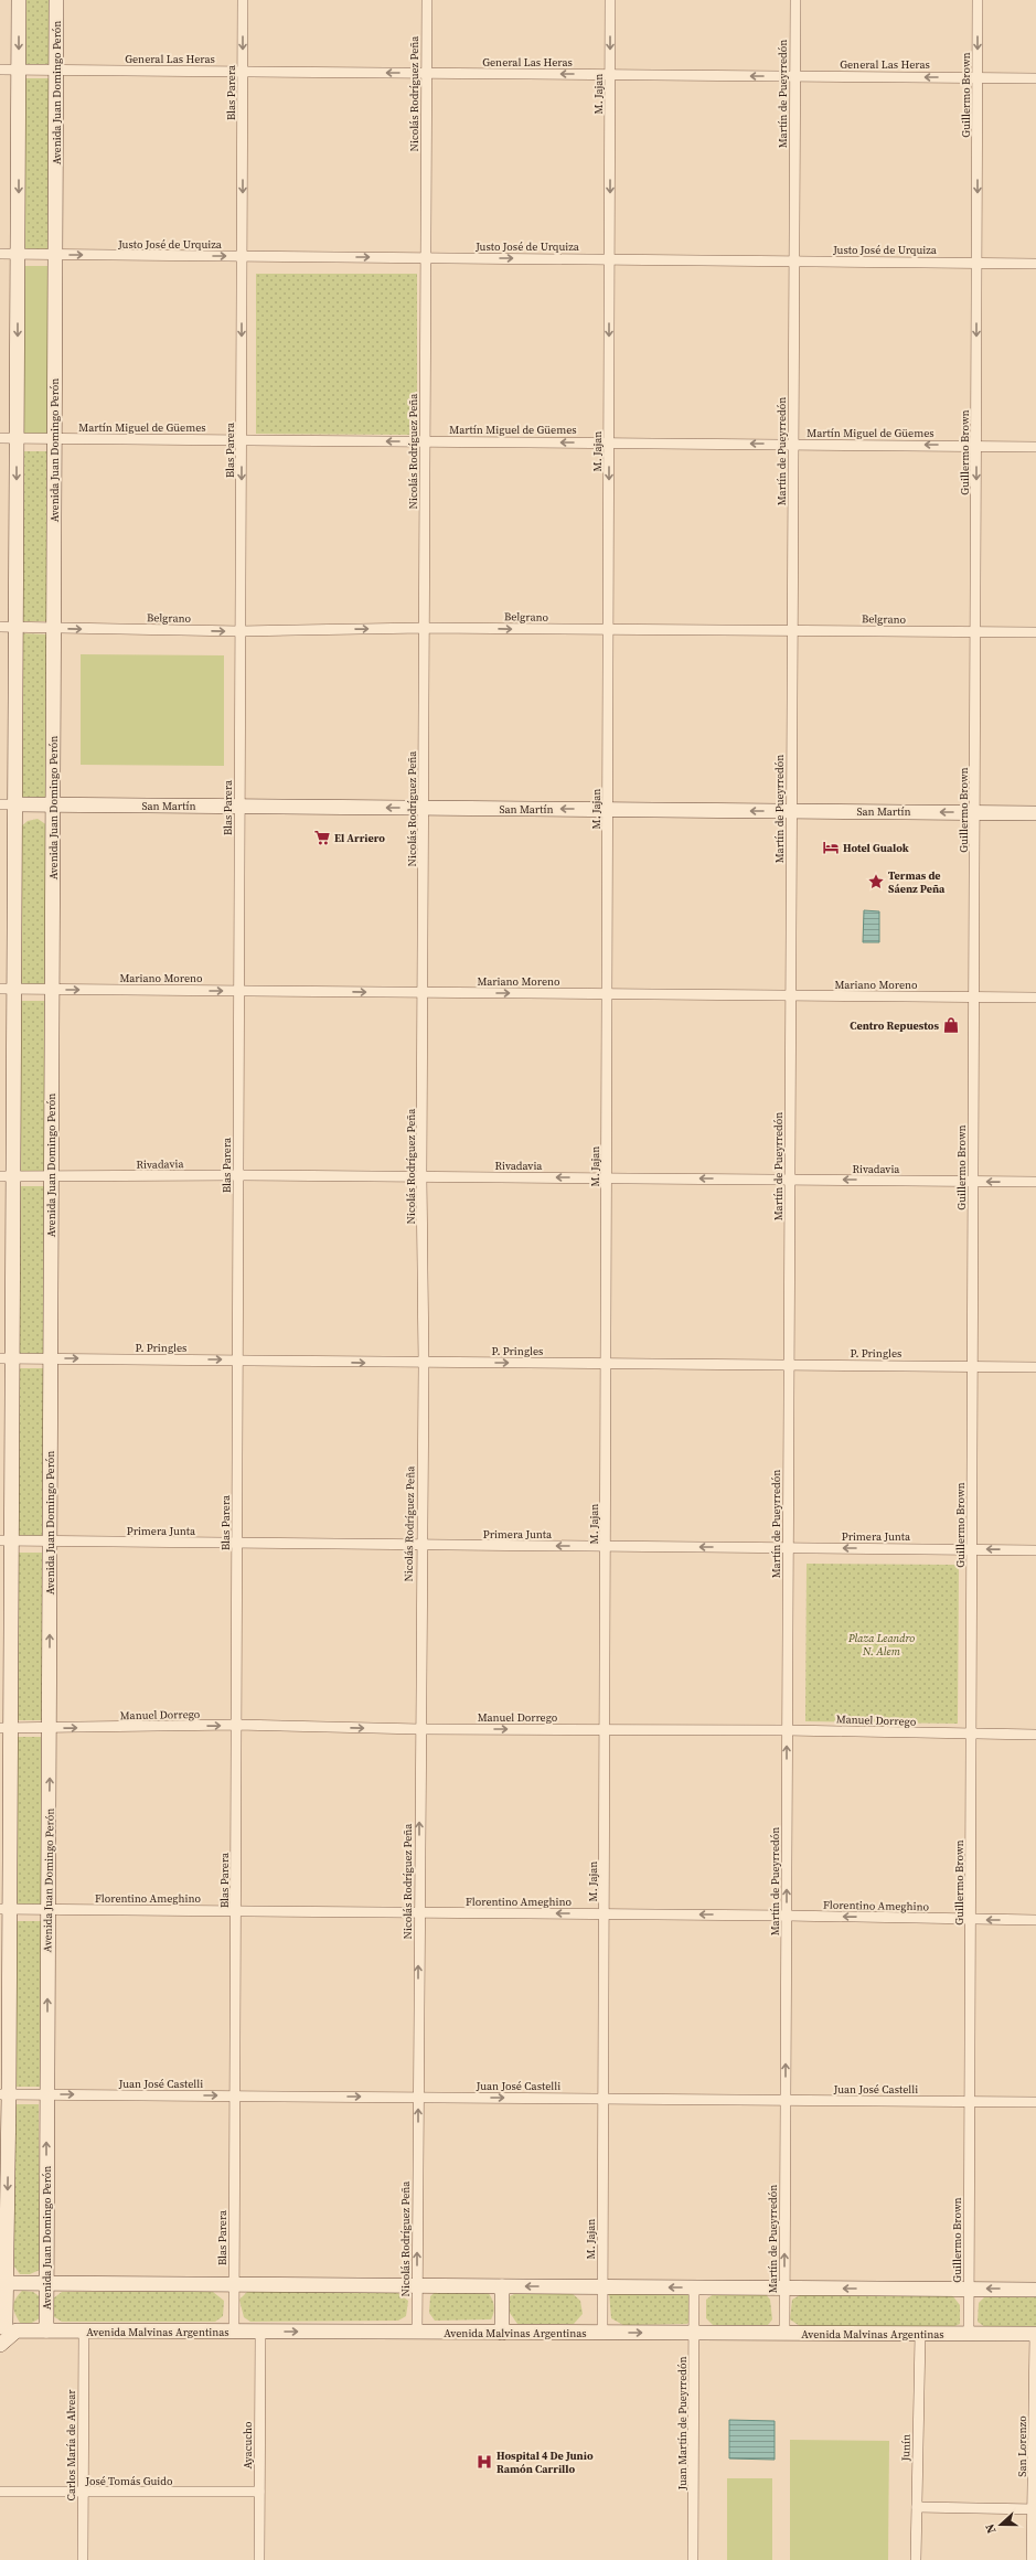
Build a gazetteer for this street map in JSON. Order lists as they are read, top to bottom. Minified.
{"streets":{"main road":["Avenida Juan Domingo Perón","San Martín","Avenida Malvinas Argentinas"],"street":["General Las Heras","Blas Parera","Nicolás Rodríguez Peña","M. Jajan","Martín de Pueyrredón","Guillermo Brown","Justo José de Urquiza","Martín Miguel de Güemes","Belgrano","Mariano Moreno","Rivadavia","P. Pringles","Primera Junta","Manuel Dorrego","Florentino Ameghino","Juan José Castelli","Juan Martín de Pueyrredón","Carlos María de Alvear","Ayacucho","San Lorenzo","Junín","José Tomás Guido"]},"crossings":[["General Las Heras","Avenida Juan Domingo Perón"],["General Las Heras","Blas Parera"],["General Las Heras","Nicolás Rodríguez Peña"],["General Las Heras","M. Jajan"],["General Las Heras","Martín de Pueyrredón"],["General Las Heras","Guillermo Brown"],["Avenida Juan Domingo Perón","Justo José de Urquiza"],["Avenida Juan Domingo Perón","Martín Miguel de Güemes"],["Avenida Juan Domingo Perón","Belgrano"],["Avenida Juan Domingo Perón","San Martín"],["Avenida Juan Domingo Perón","Mariano Moreno"],["Avenida Juan Domingo Perón","Rivadavia"],["Avenida Juan Domingo Perón","P. Pringles"],["Avenida Juan Domingo Perón","Primera Junta"],["Avenida Juan Domingo Perón","Manuel Dorrego"],["Avenida Juan Domingo Perón","Florentino Ameghino"],["Avenida Juan Domingo Perón","Juan José Castelli"],["Avenida Juan Domingo Perón","Avenida Malvinas Argentinas"],["Blas Parera","Justo José de Urquiza"],["Blas Parera","Martín Miguel de Güemes"],["Blas Parera","Belgrano"],["Blas Parera","San Martín"],["Blas Parera","Mariano Moreno"],["Blas Parera","Rivadavia"],["Blas Parera","P. Pringles"],["Blas Parera","Primera Junta"],["Blas Parera","Manuel Dorrego"],["Blas Parera","Florentino Ameghino"],["Blas Parera","Juan José Castelli"],["Blas Parera","Avenida Malvinas Argentinas"],["Nicolás Rodríguez Peña","Justo José de Urquiza"],["Nicolás Rodríguez Peña","Martín Miguel de Güemes"],["Nicolás Rodríguez Peña","Belgrano"],["Nicolás Rodríguez Peña","San Martín"],["Nicolás Rodríguez Peña","Mariano Moreno"],["Nicolás Rodríguez Peña","Rivadavia"],["Nicolás Rodríguez Peña","P. Pringles"],["Nicolás Rodríguez Peña","Primera Junta"],["Nicolás Rodríguez Peña","Manuel Dorrego"],["Nicolás Rodríguez Peña","Florentino Ameghino"],["Nicolás Rodríguez Peña","Juan José Castelli"],["Nicolás Rodríguez Peña","Avenida Malvinas Argentinas"],["M. Jajan","Justo José de Urquiza"],["M. Jajan","Martín Miguel de Güemes"],["M. Jajan","Belgrano"],["M. Jajan","San Martín"],["M. Jajan","Mariano Moreno"],["M. Jajan","Rivadavia"],["M. Jajan","P. Pringles"],["M. Jajan","Primera Junta"],["M. Jajan","Manuel Dorrego"],["M. Jajan","Florentino Ameghino"],["M. Jajan","Juan José Castelli"],["M. Jajan","Avenida Malvinas Argentinas"],["Martín de Pueyrredón","Justo José de Urquiza"],["Martín de Pueyrredón","Martín Miguel de Güemes"],["Martín de Pueyrredón","Belgrano"],["Martín de Pueyrredón","San Martín"],["Martín de Pueyrredón","Mariano Moreno"],["Martín de Pueyrredón","Rivadavia"],["Martín de Pueyrredón","P. Pringles"],["Martín de Pueyrredón","Primera Junta"],["Martín de Pueyrredón","Manuel Dorrego"],["Martín de Pueyrredón","Florentino Ameghino"],["Martín de Pueyrredón","Juan José Castelli"],["Martín de Pueyrredón","Avenida Malvinas Argentinas"],["Guillermo Brown","Justo José de Urquiza"],["Guillermo Brown","Martín Miguel de Güemes"],["Guillermo Brown","Belgrano"],["Guillermo Brown","San Martín"],["Guillermo Brown","Mariano Moreno"],["Guillermo Brown","Rivadavia"],["Guillermo Brown","P. Pringles"],["Guillermo Brown","Primera Junta"],["Guillermo Brown","Manuel Dorrego"],["Guillermo Brown","Florentino Ameghino"],["Guillermo Brown","Juan José Castelli"],["Guillermo Brown","Avenida Malvinas Argentinas"],["Avenida Malvinas Argentinas","Juan Martín de Pueyrredón"],["Avenida Malvinas Argentinas","Carlos María de Alvear"],["Avenida Malvinas Argentinas","Ayacucho"],["Avenida Malvinas Argentinas","San Lorenzo"],["Avenida Malvinas Argentinas","Junín"],["Carlos María de Alvear","José Tomás Guido"],["Ayacucho","José Tomás Guido"]],"one_way":["General Las Heras","Justo José de Urquiza","Martín Miguel de Güemes","Belgrano","San Martín","Mariano Moreno","Rivadavia","P. Pringles","Primera Junta","Manuel Dorrego","Florentino Ameghino","Juan José Castelli"],"parks":["Plaza Leandro N. Alem"],"places":{"supermarket":["El Arriero"],"hotel":["Hotel Gualok"],"place":["Termas de Sáenz Peña"],"shop":["Centro Repuestos"],"hospital":["Hospital 4 De Junio Ramón Carrillo"]},"north":"left"}
